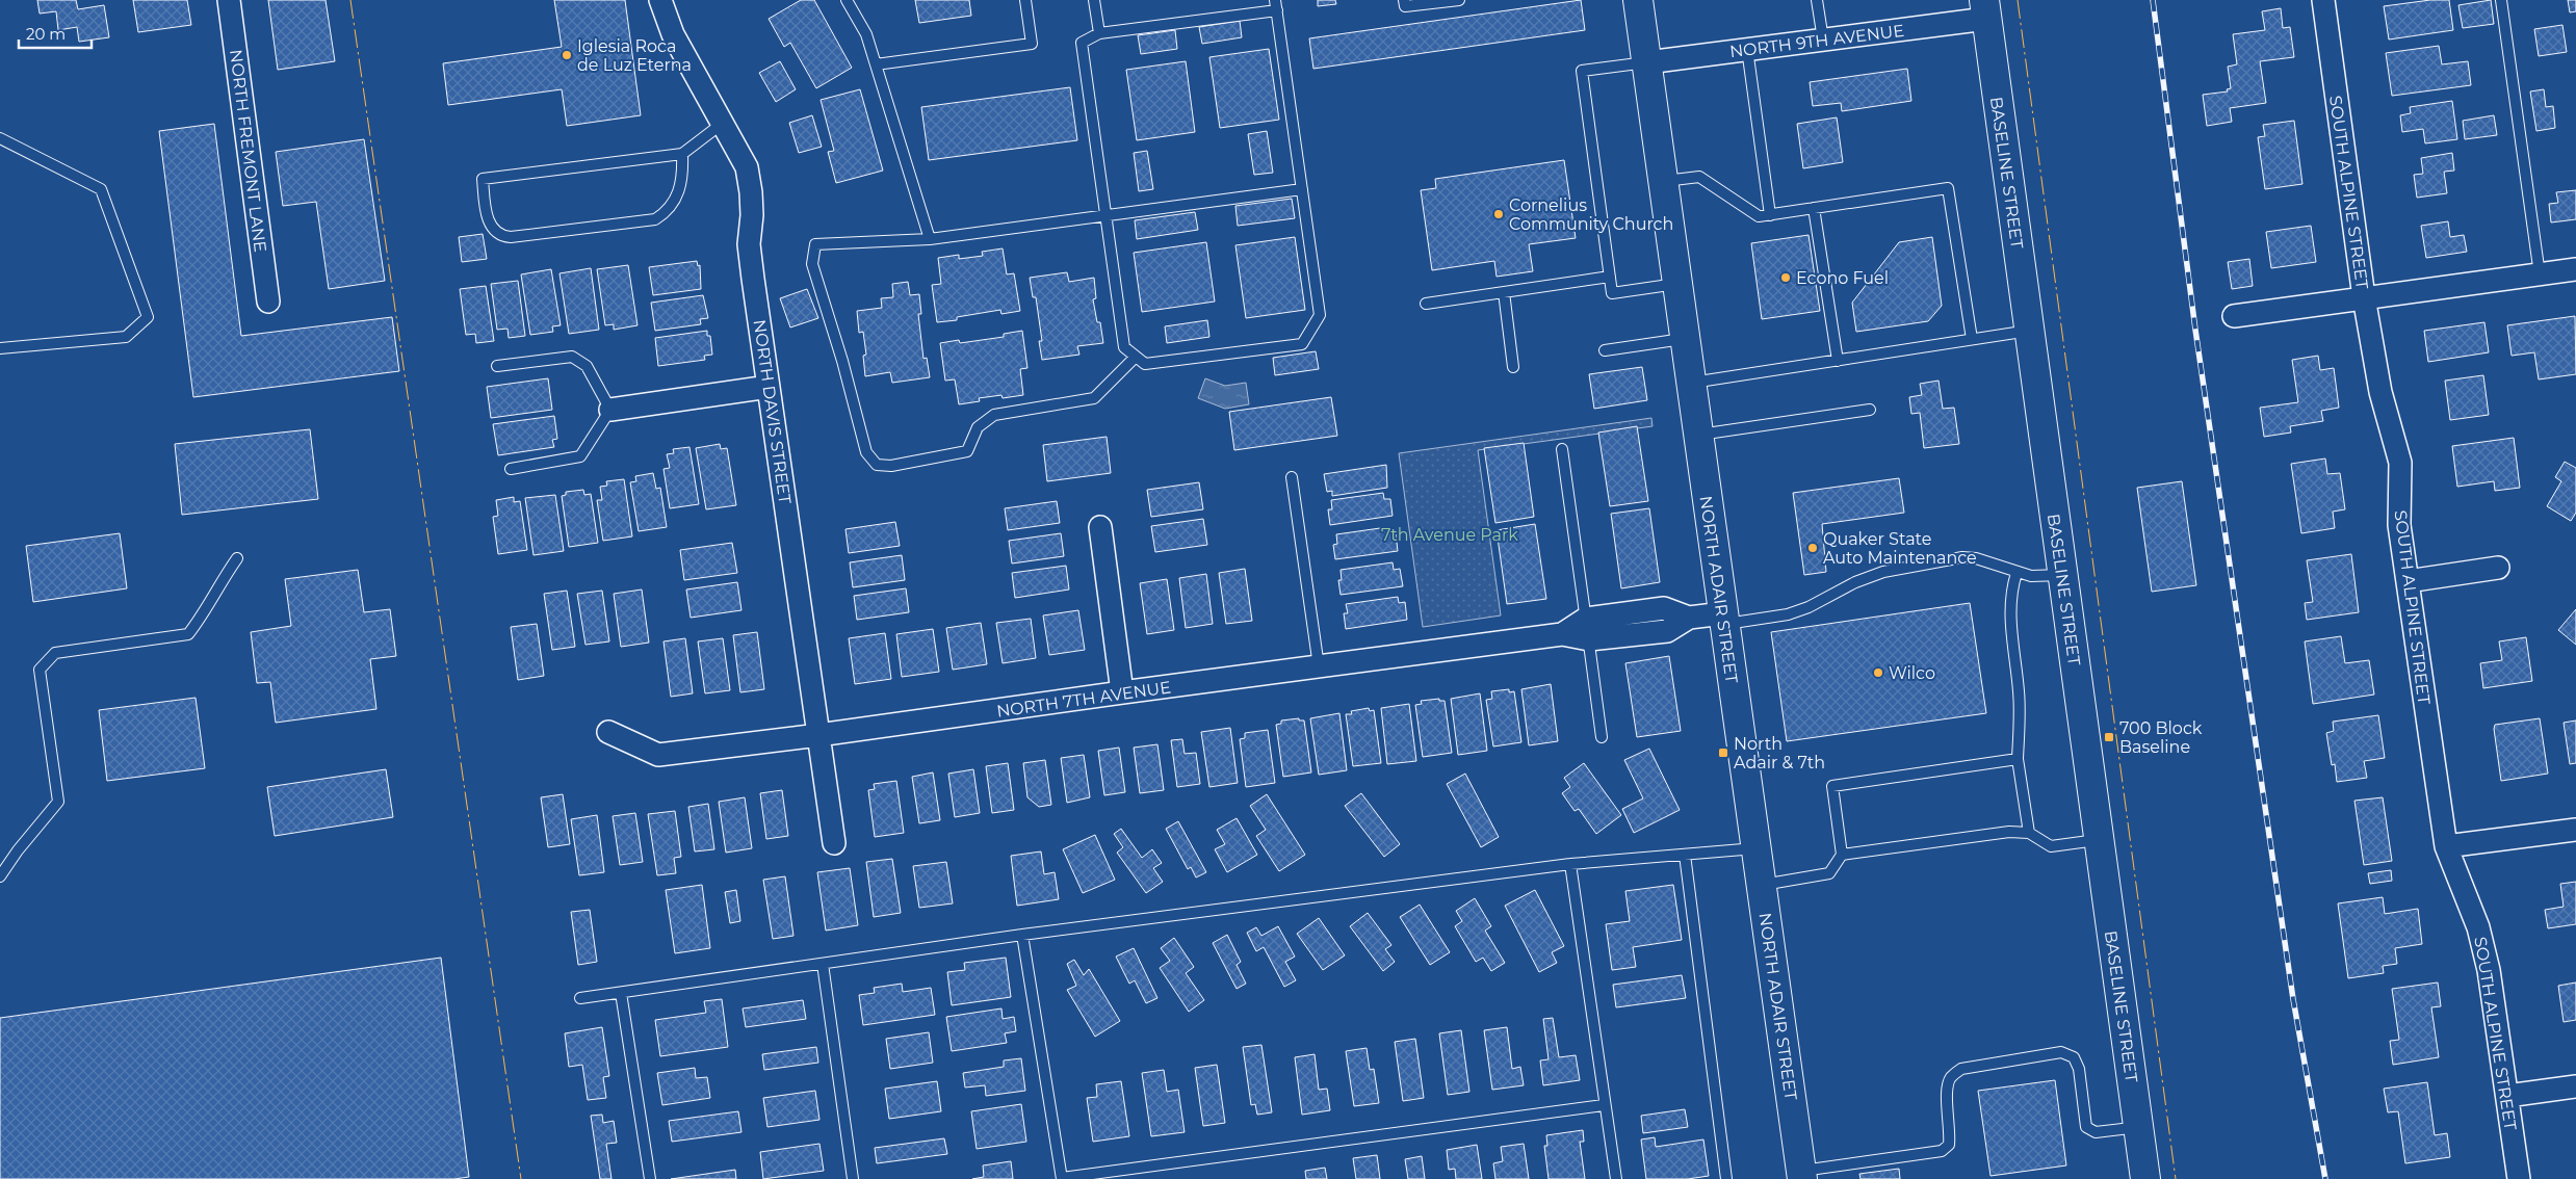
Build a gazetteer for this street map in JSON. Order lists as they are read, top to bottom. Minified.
{"streets":{"highway":["BASELINE STREET","NORTH ADAIR STREET"],"street":["NORTH 9TH AVENUE","NORTH FREMONT LANE","SOUTH ALPINE STREET","NORTH DAVIS STREET","NORTH 7TH AVENUE"]},"crossings":[["NORTH 9TH AVENUE","BASELINE STREET"],["NORTH 9TH AVENUE","NORTH ADAIR STREET"],["NORTH DAVIS STREET","NORTH 7TH AVENUE"],["NORTH ADAIR STREET","NORTH 7TH AVENUE"]],"parks":["7th Avenue Park"],"places":{"other":["Iglesia Roca de Luz Eterna","Cornelius Community Church","Econo Fuel","Quaker State Auto Maintenance","Wilco"],"transit":["700 Block Baseline","North Adair & 7th"]},"scale_bar":"20 m"}
